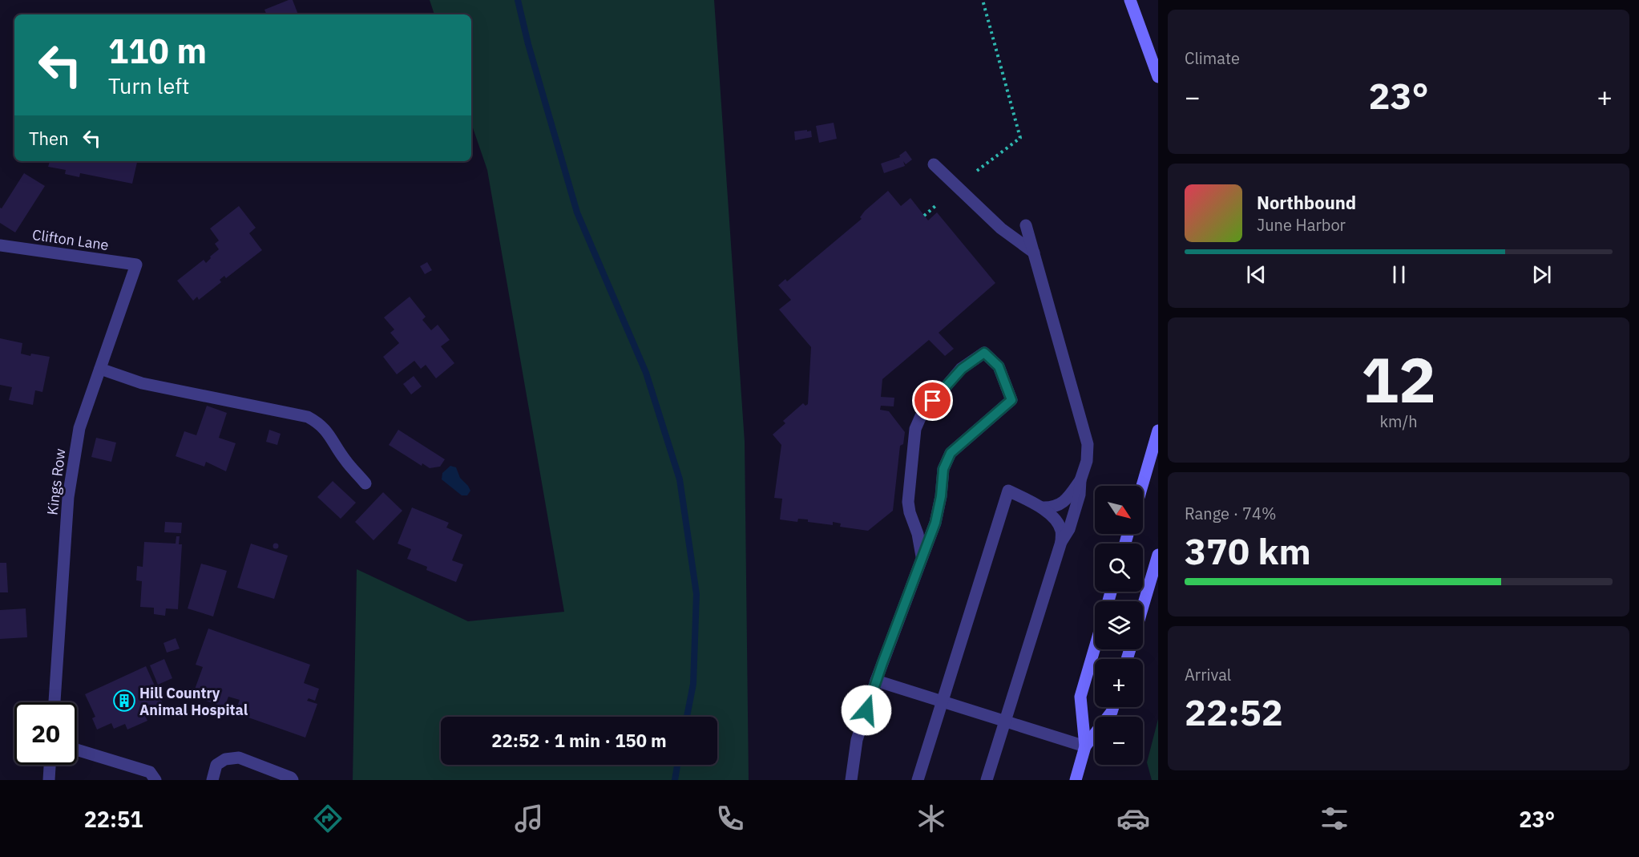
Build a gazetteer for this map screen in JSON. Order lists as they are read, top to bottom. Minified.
{"streets":{"street":["Clifton Lane","Kings Row"]},"crossings":[["Clifton Lane","Kings Row"]],"places":{"building":["Hill Country Animal Hospital"]},"north":"bottom right","page":{"tile":["Climate",["12","km/h"],["Range · 74%","370 km"],["Arrival","22:52"]],"turn":["110 m","Turn left"],"heat":["−","23°","+"],"then":"Then","song":["Northbound","June Harbor"],"map_buttons":["+","−"],"limit":"20","trip":"22:52 · 1 min · 150 m","tabs":["22:51","23°"]}}
